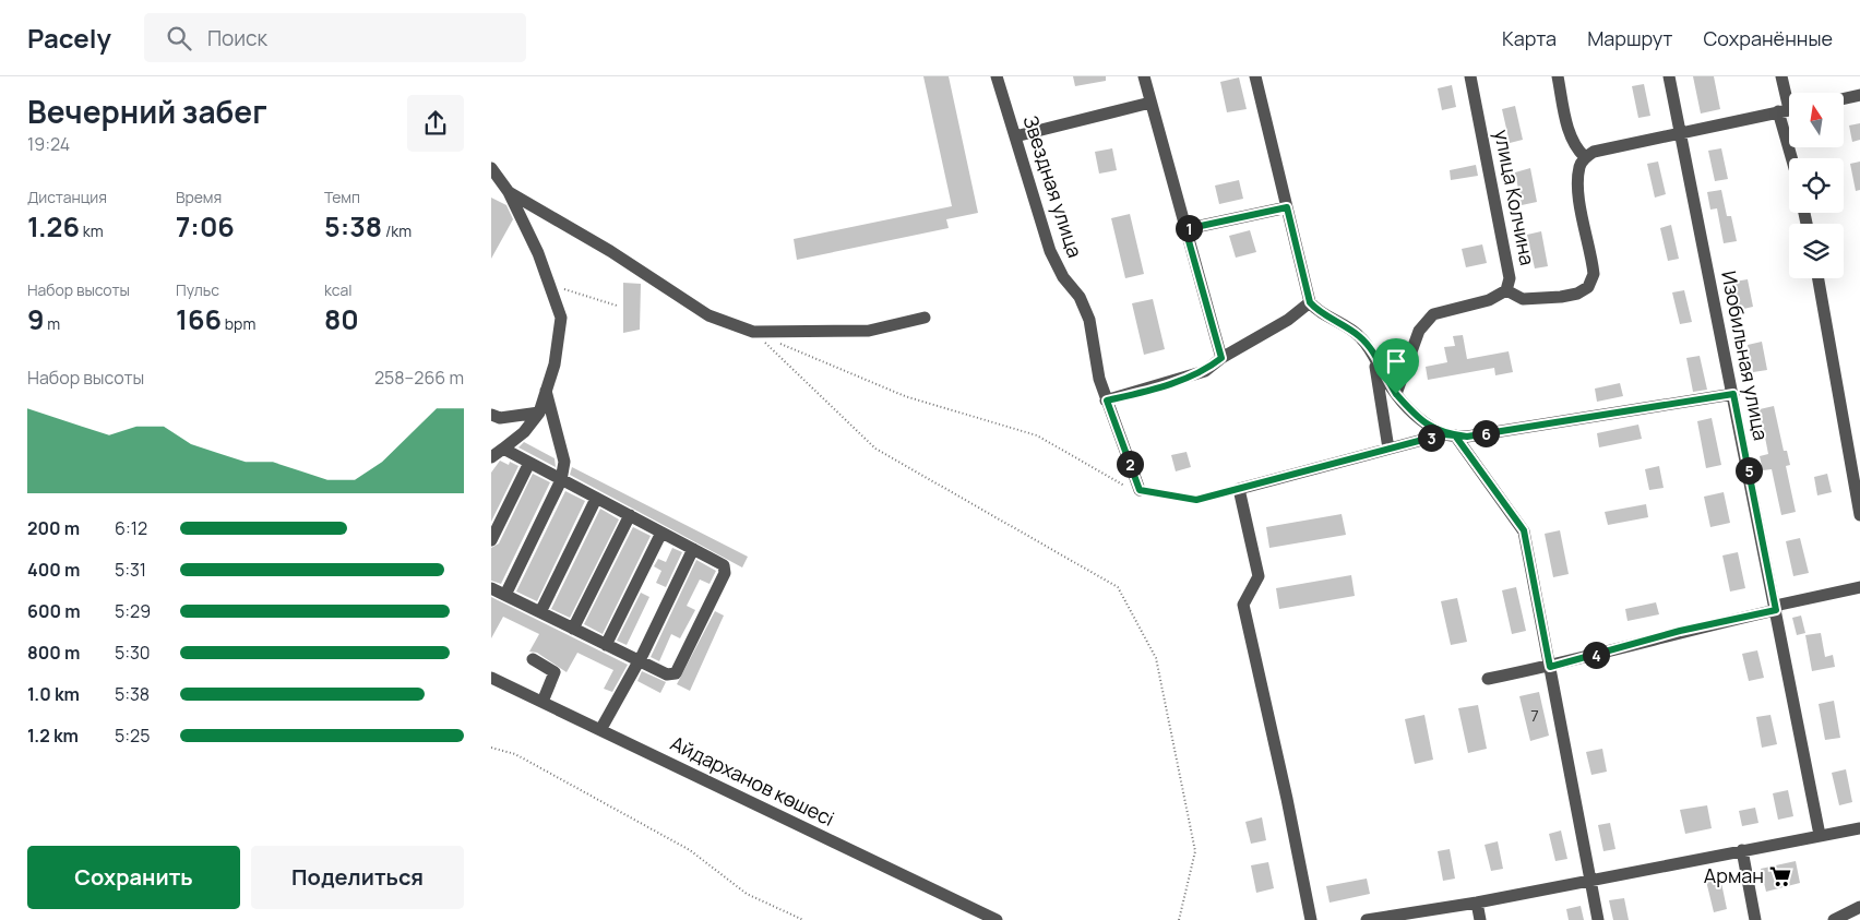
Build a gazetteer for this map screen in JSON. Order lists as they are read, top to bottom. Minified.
{"streets":{"street":["Звездная улица","улица Колчина","Изобильная улица","Айдарханов көшесі"]},"places":{"supermarket":["Арман"]},"house_numbers":["7"],"north":"top","page":{"header":"Pacely","search":"Поиск","nav":["Карта","Маршрут","Сохранённые"],"heading":["Вечерний забег","19:24"],"stats":[["Дистанция","1.26 km"],["Время","7:06"],["Темп","5:38 /km"],["Набор высоты","9 m"],["Пульс","166 bpm"],["kcal","80"]],"pins":["1","6","3","2","5","4"],"chart":["Набор высоты","258–266 m"],"list":[{"name":"200 m","note":"6:12"},{"name":"400 m","note":"5:31"},{"name":"600 m","note":"5:29"},{"name":"800 m","note":"5:30"},{"name":"1.0 km","note":"5:38"},{"name":"1.2 km","note":"5:25"}],"buttons":["Сохранить","Поделиться"]}}
